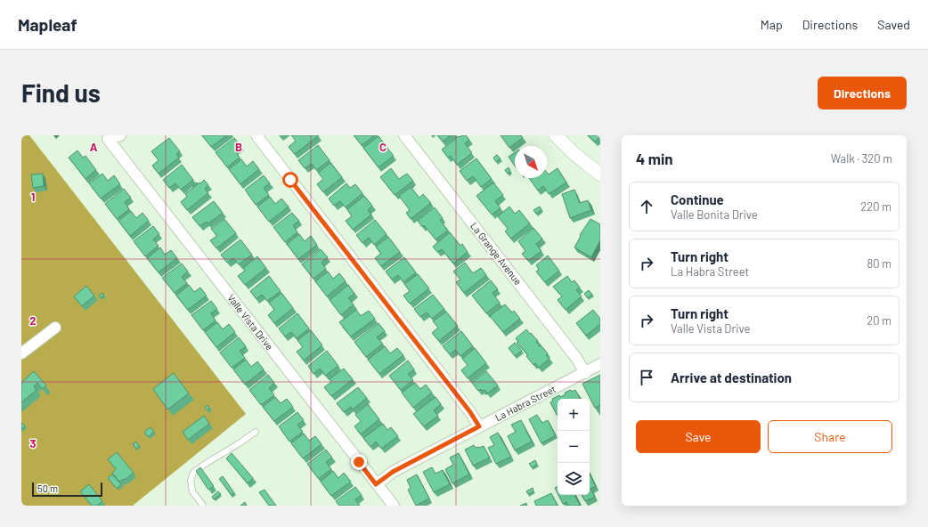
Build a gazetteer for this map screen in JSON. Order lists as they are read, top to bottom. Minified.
{"streets":{"street":["La Grange Avenue","Valle Vista Drive","La Habra Street"]},"crossings":[["La Grange Avenue","La Habra Street"],["Valle Vista Drive","La Habra Street"]],"scale_bar":"50 m","north":"bottom right","page":{"header":"Mapleaf","nav":["Map","Directions","Saved"],"buttons":["Directions",["Save","Share"]],"title":"Find us","heading":["4 min","Walk · 320 m"],"list":[["Continue","Valle Bonita Drive","220 m"],["Turn right","La Habra Street","80 m"],["Turn right","Valle Vista Drive","20 m"],"Arrive at destination"],"map_buttons":["+","−"],"scale":"50 m"},"grid":{"columns":["A","B","C"],"rows":["1","2","3"]}}
